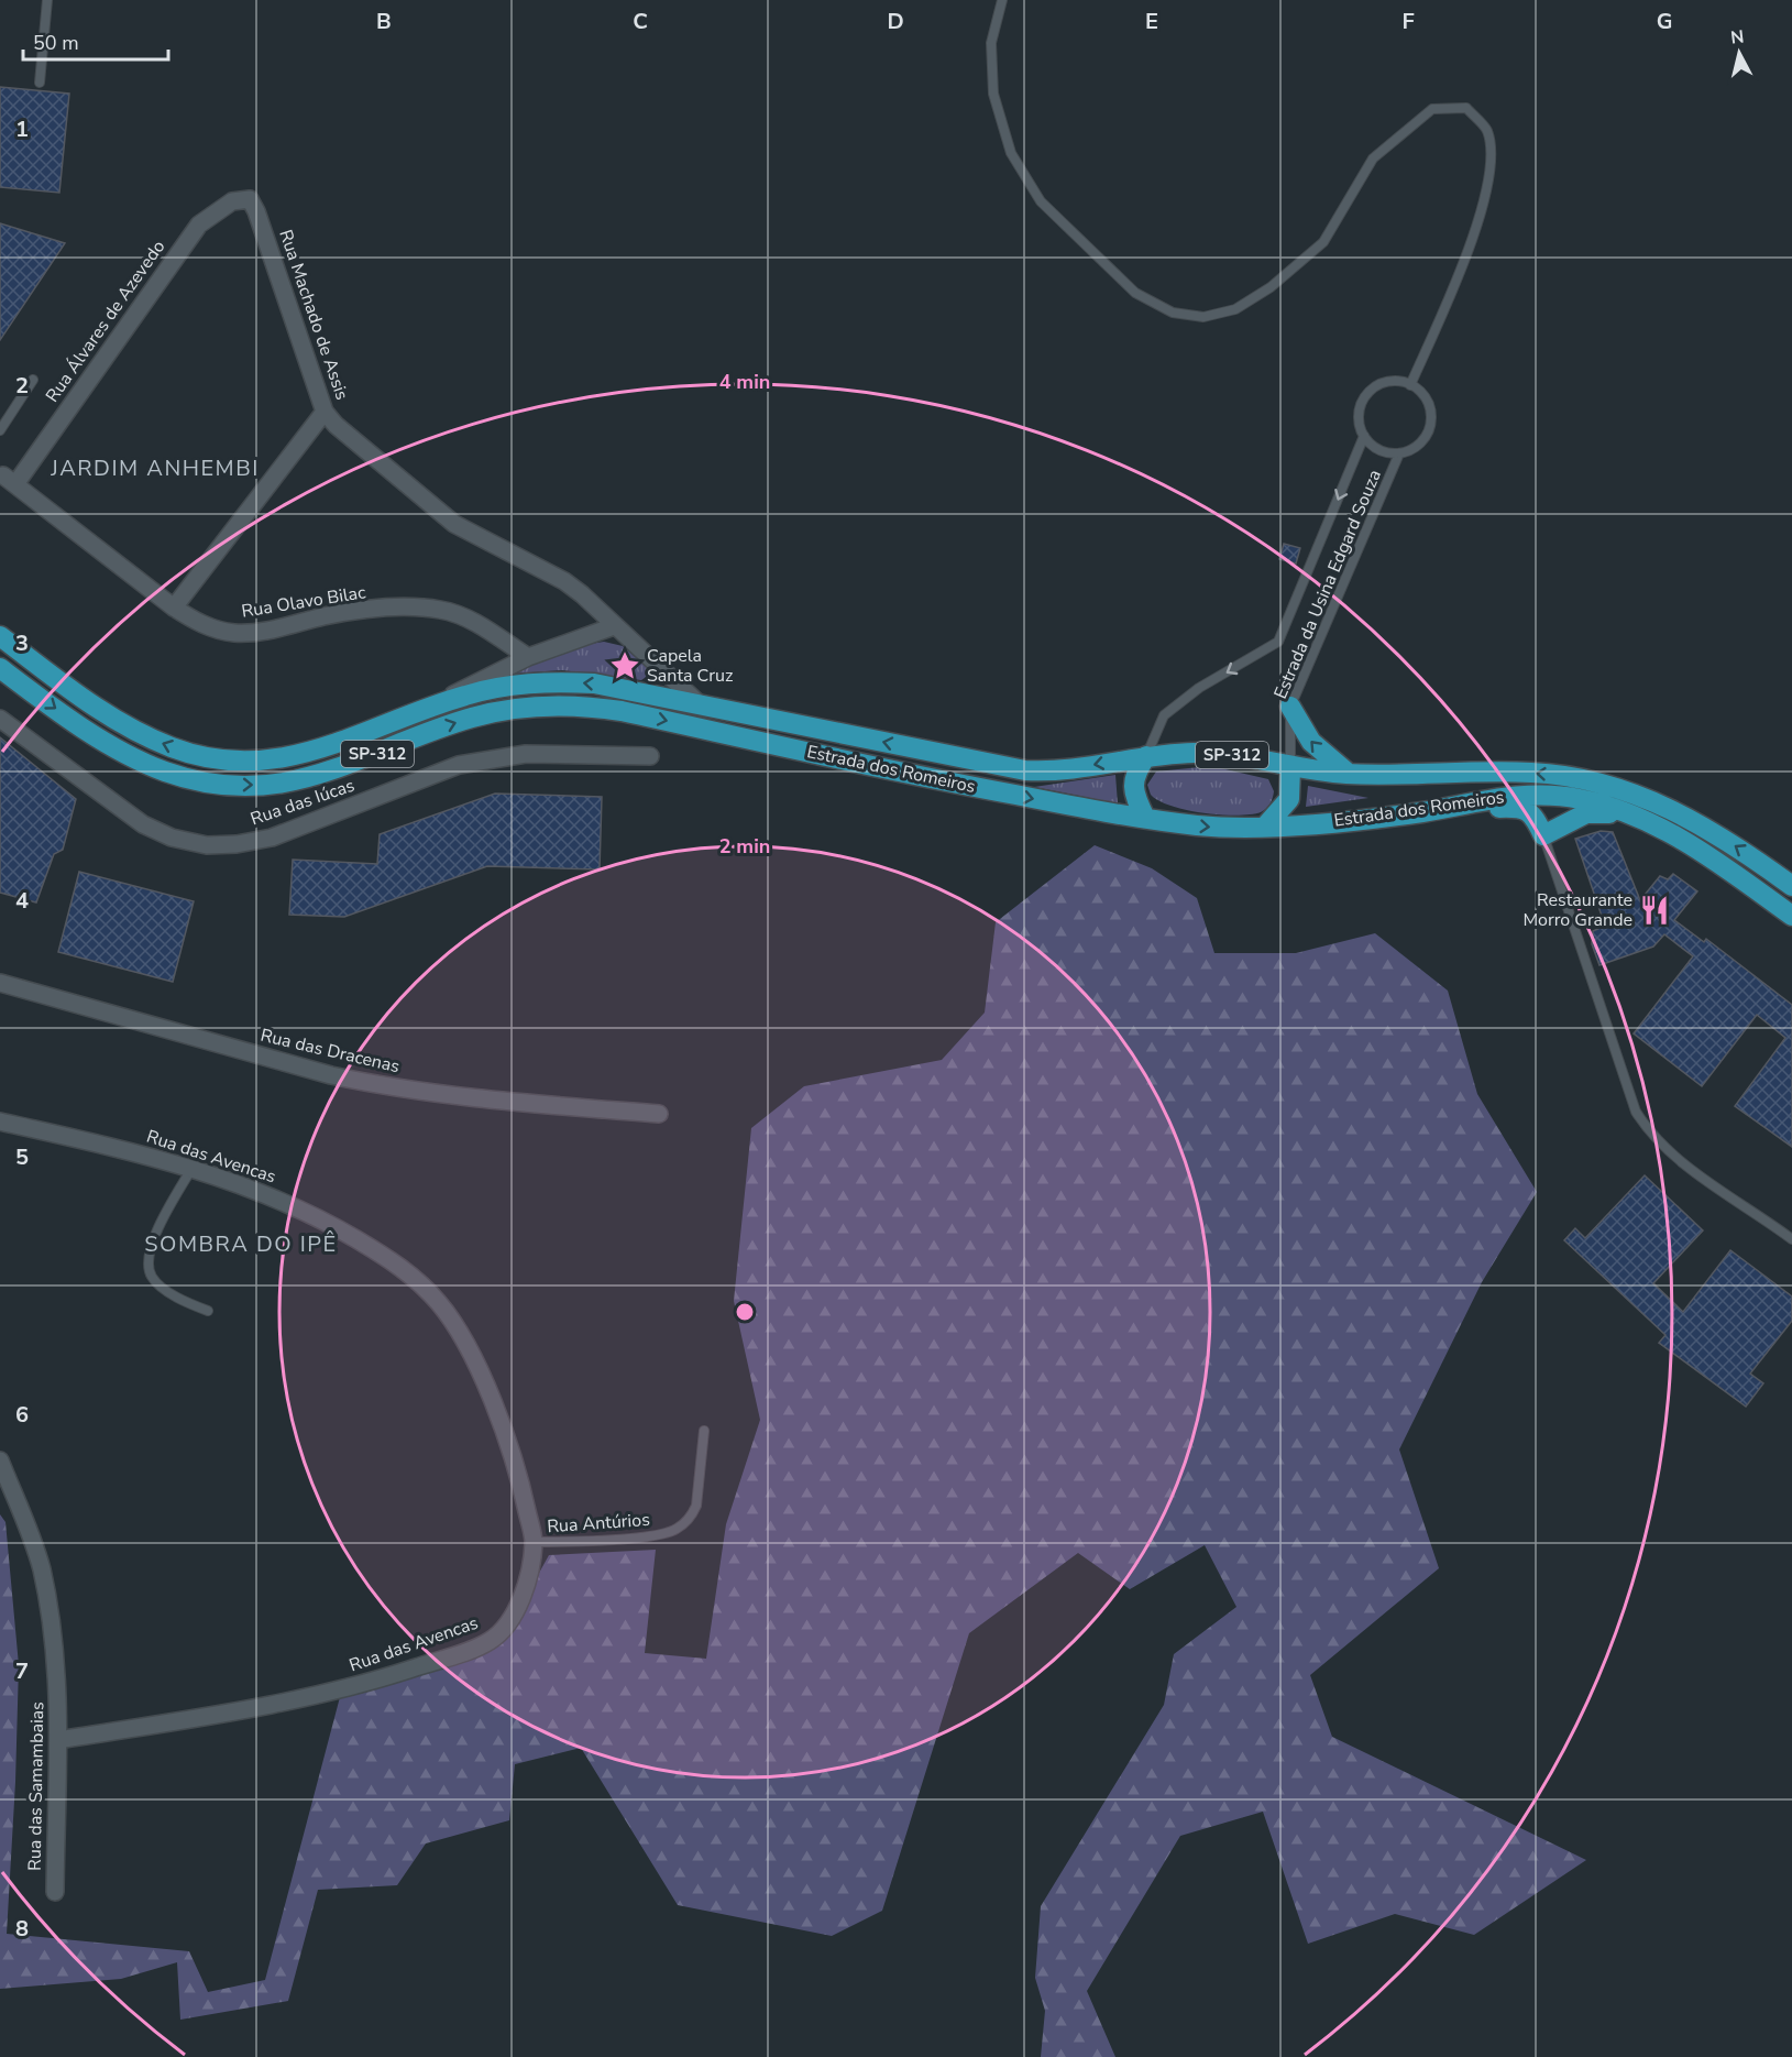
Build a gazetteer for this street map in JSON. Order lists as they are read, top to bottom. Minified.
{"streets":{"main road":["SP-312","Estrada dos Romeiros"],"street":["Rua Machado de Assis","Rua Álvares de Azevedo","Rua Olavo Bilac","Rua das Iúcas","Rua das Dracenas","Rua das Avencas","Rua das Samambaias"],"lane":["Estrada da Usina Edgard Souza","Rua Antúrios"]},"crossings":[["Rua Machado de Assis","Rua Álvares de Azevedo"],["Rua Machado de Assis","Estrada dos Romeiros"],["Rua Álvares de Azevedo","Rua Olavo Bilac"],["Estrada da Usina Edgard Souza","Estrada dos Romeiros"],["Rua das Avencas","Rua Antúrios"],["Rua das Avencas","Rua das Samambaias"]],"districts":["JARDIM ANHEMBI","SOMBRA DO IPÊ"],"places":{"place":["Capela Santa Cruz"],"restaurant":["Restaurante Morro Grande"]},"scale_bar":"50 m","north":"top","grid":{"columns":["B","C","D","E","F","G"],"rows":["1","2","3","4","5","6","7","8"]},"rings":["4 min","2 min"]}
